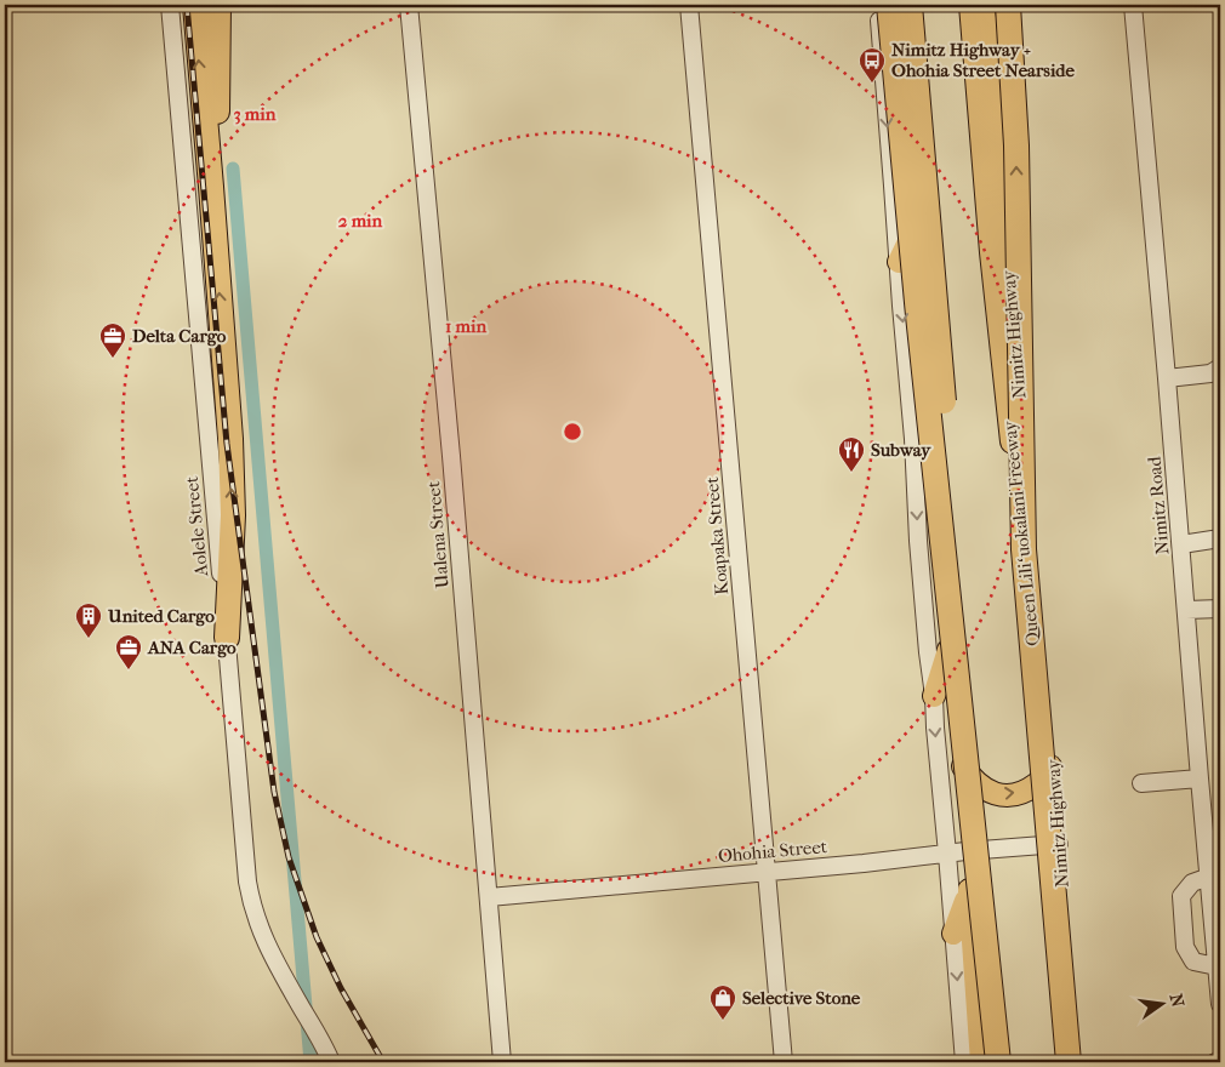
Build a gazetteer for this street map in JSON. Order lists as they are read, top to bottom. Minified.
{"streets":{"highway":["Queen Liliʻuokalani Freeway"],"main road":["Nimitz Highway"],"street":["Nimitz Road","Aolele Street","Ualena Street","Koapaka Street","Ohohia Street"]},"crossings":[["Nimitz Highway","Ohohia Street"],["Ualena Street","Ohohia Street"],["Koapaka Street","Ohohia Street"]],"places":{"bus stop":["Nimitz Highway + Ohohia Street Nearside"],"office":["Delta Cargo","ANA Cargo"],"restaurant":["Subway"],"building":["United Cargo"],"shop":["Selective Stone"]},"north":"right","rings":["3 min","2 min","1 min"]}
